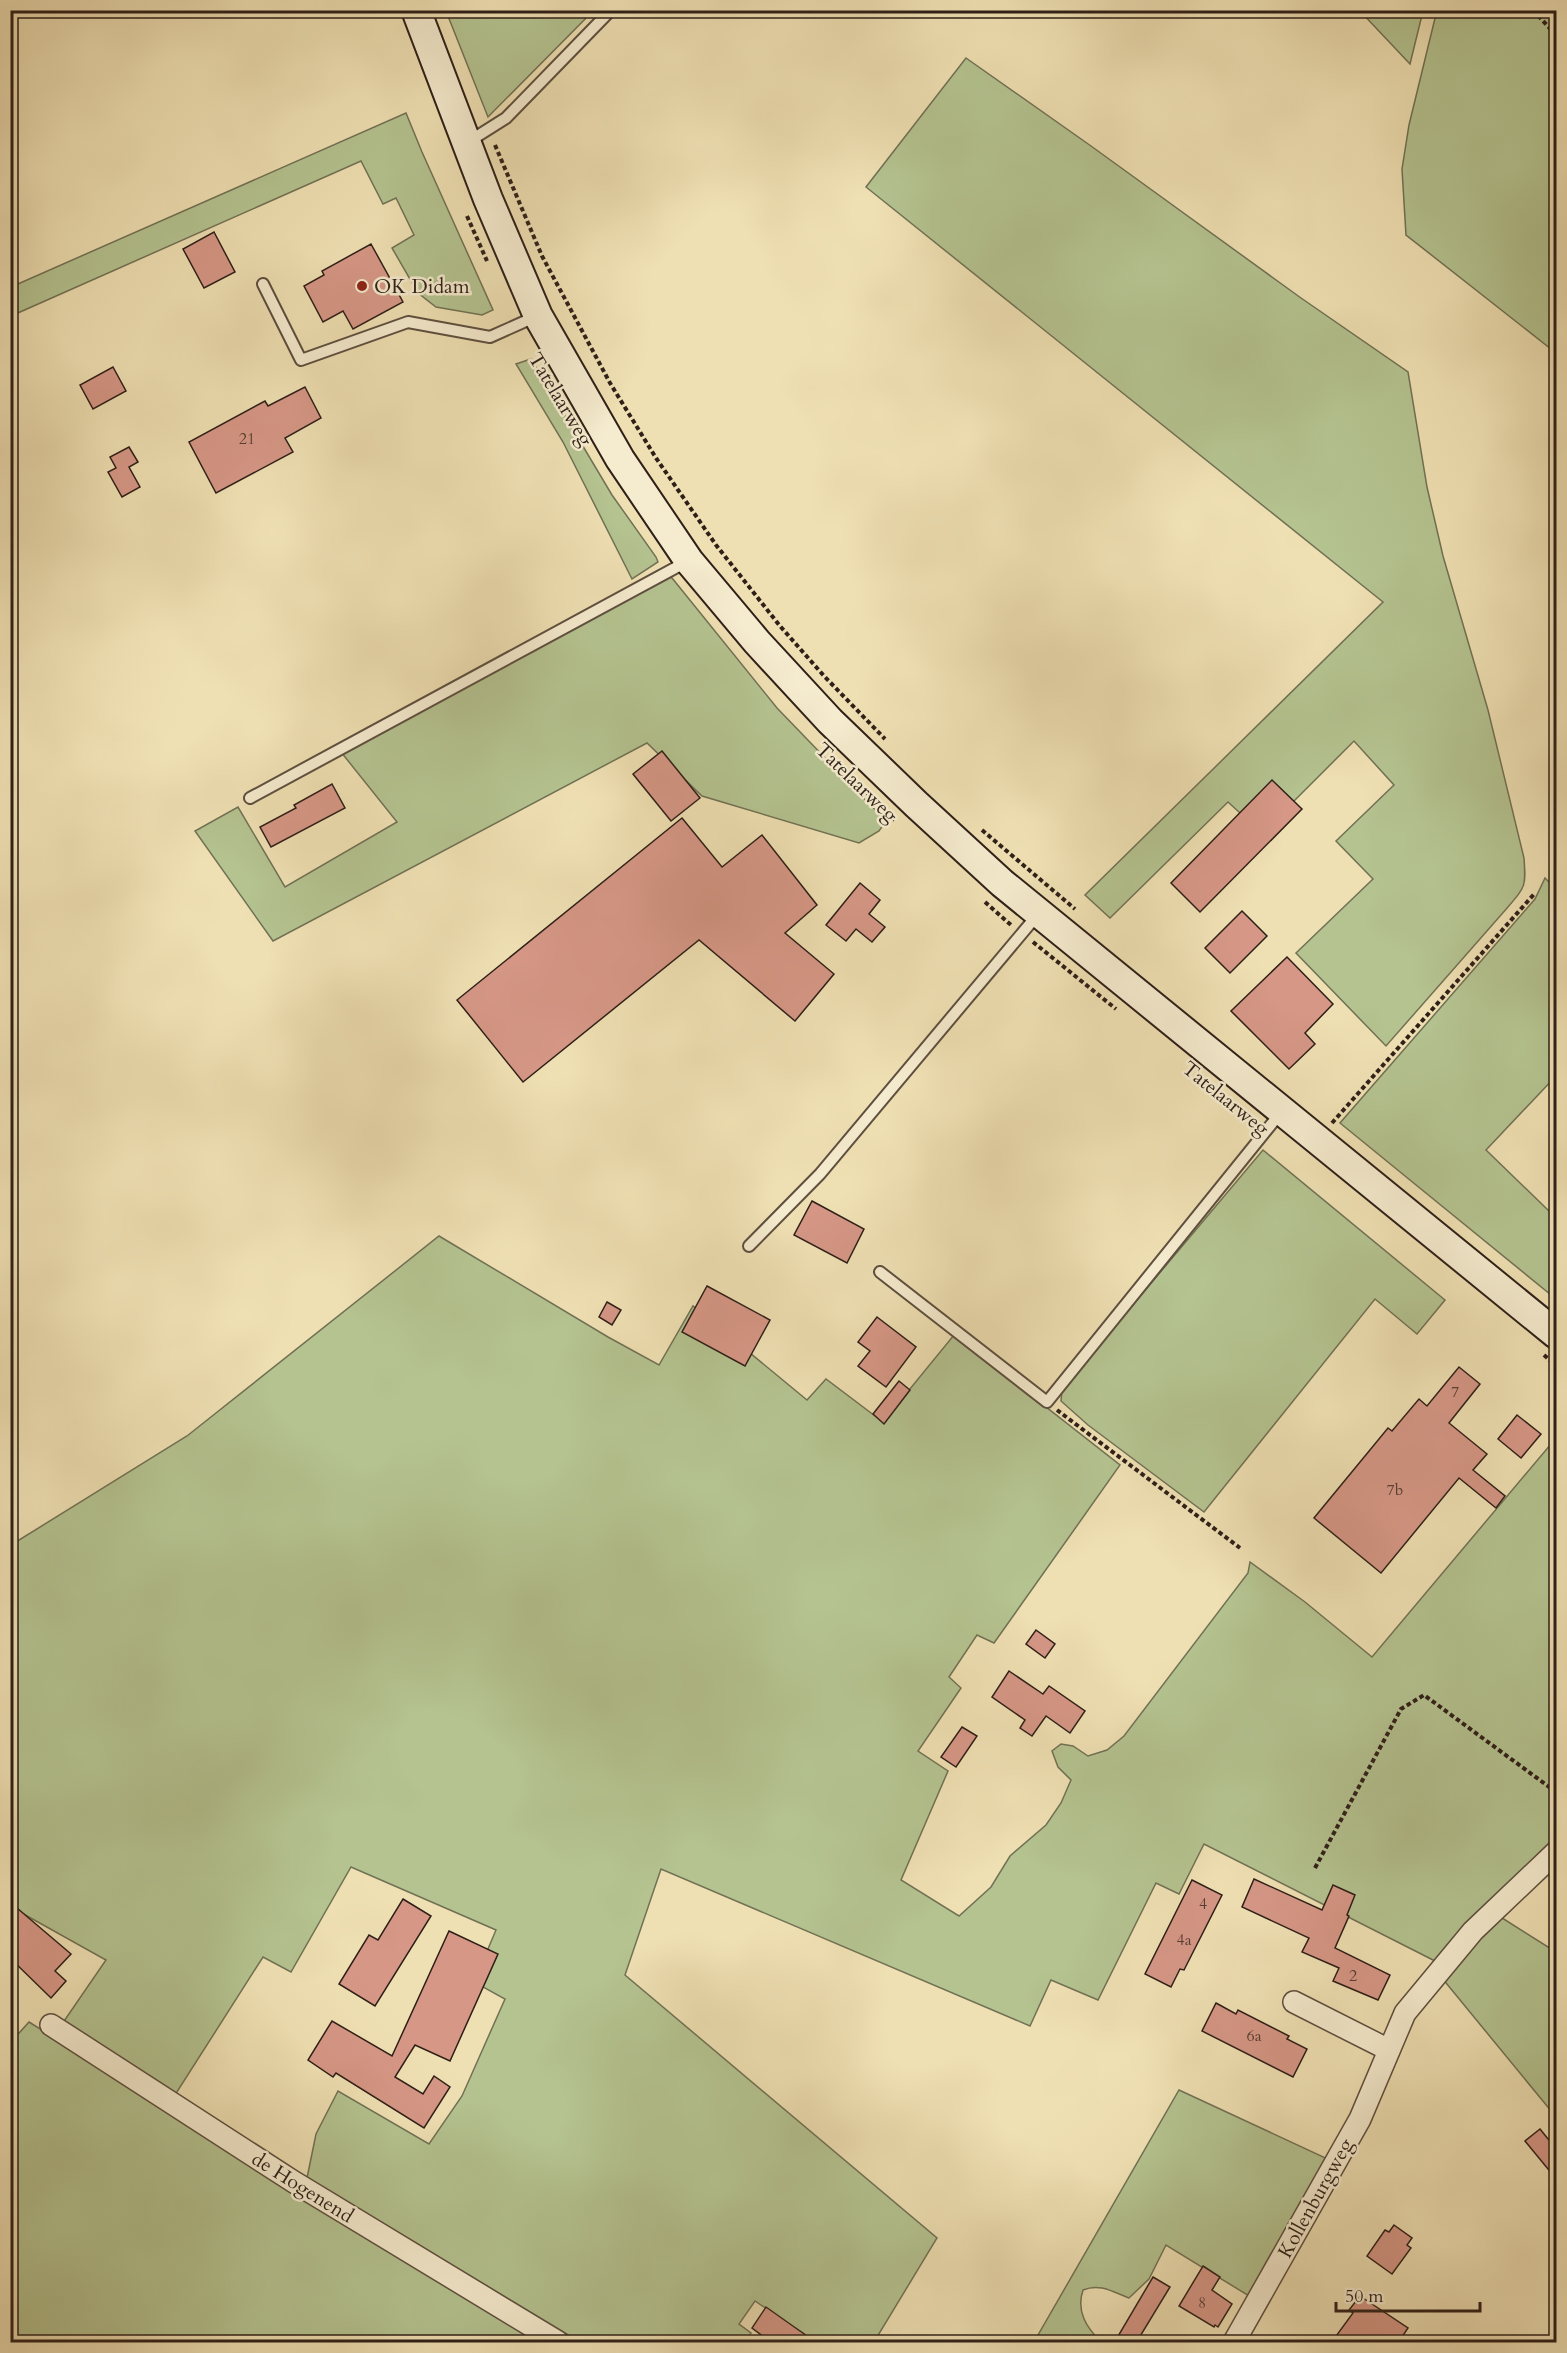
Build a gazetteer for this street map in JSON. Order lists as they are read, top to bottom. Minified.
{"streets":{"main road":["Tatelaarweg"],"street":["de Hogenend","Kollenburgweg"]},"places":["OK Didam"],"house_numbers":["21","7","7b","4","4a","2","6a","8"],"scale_bar":"50 m"}
